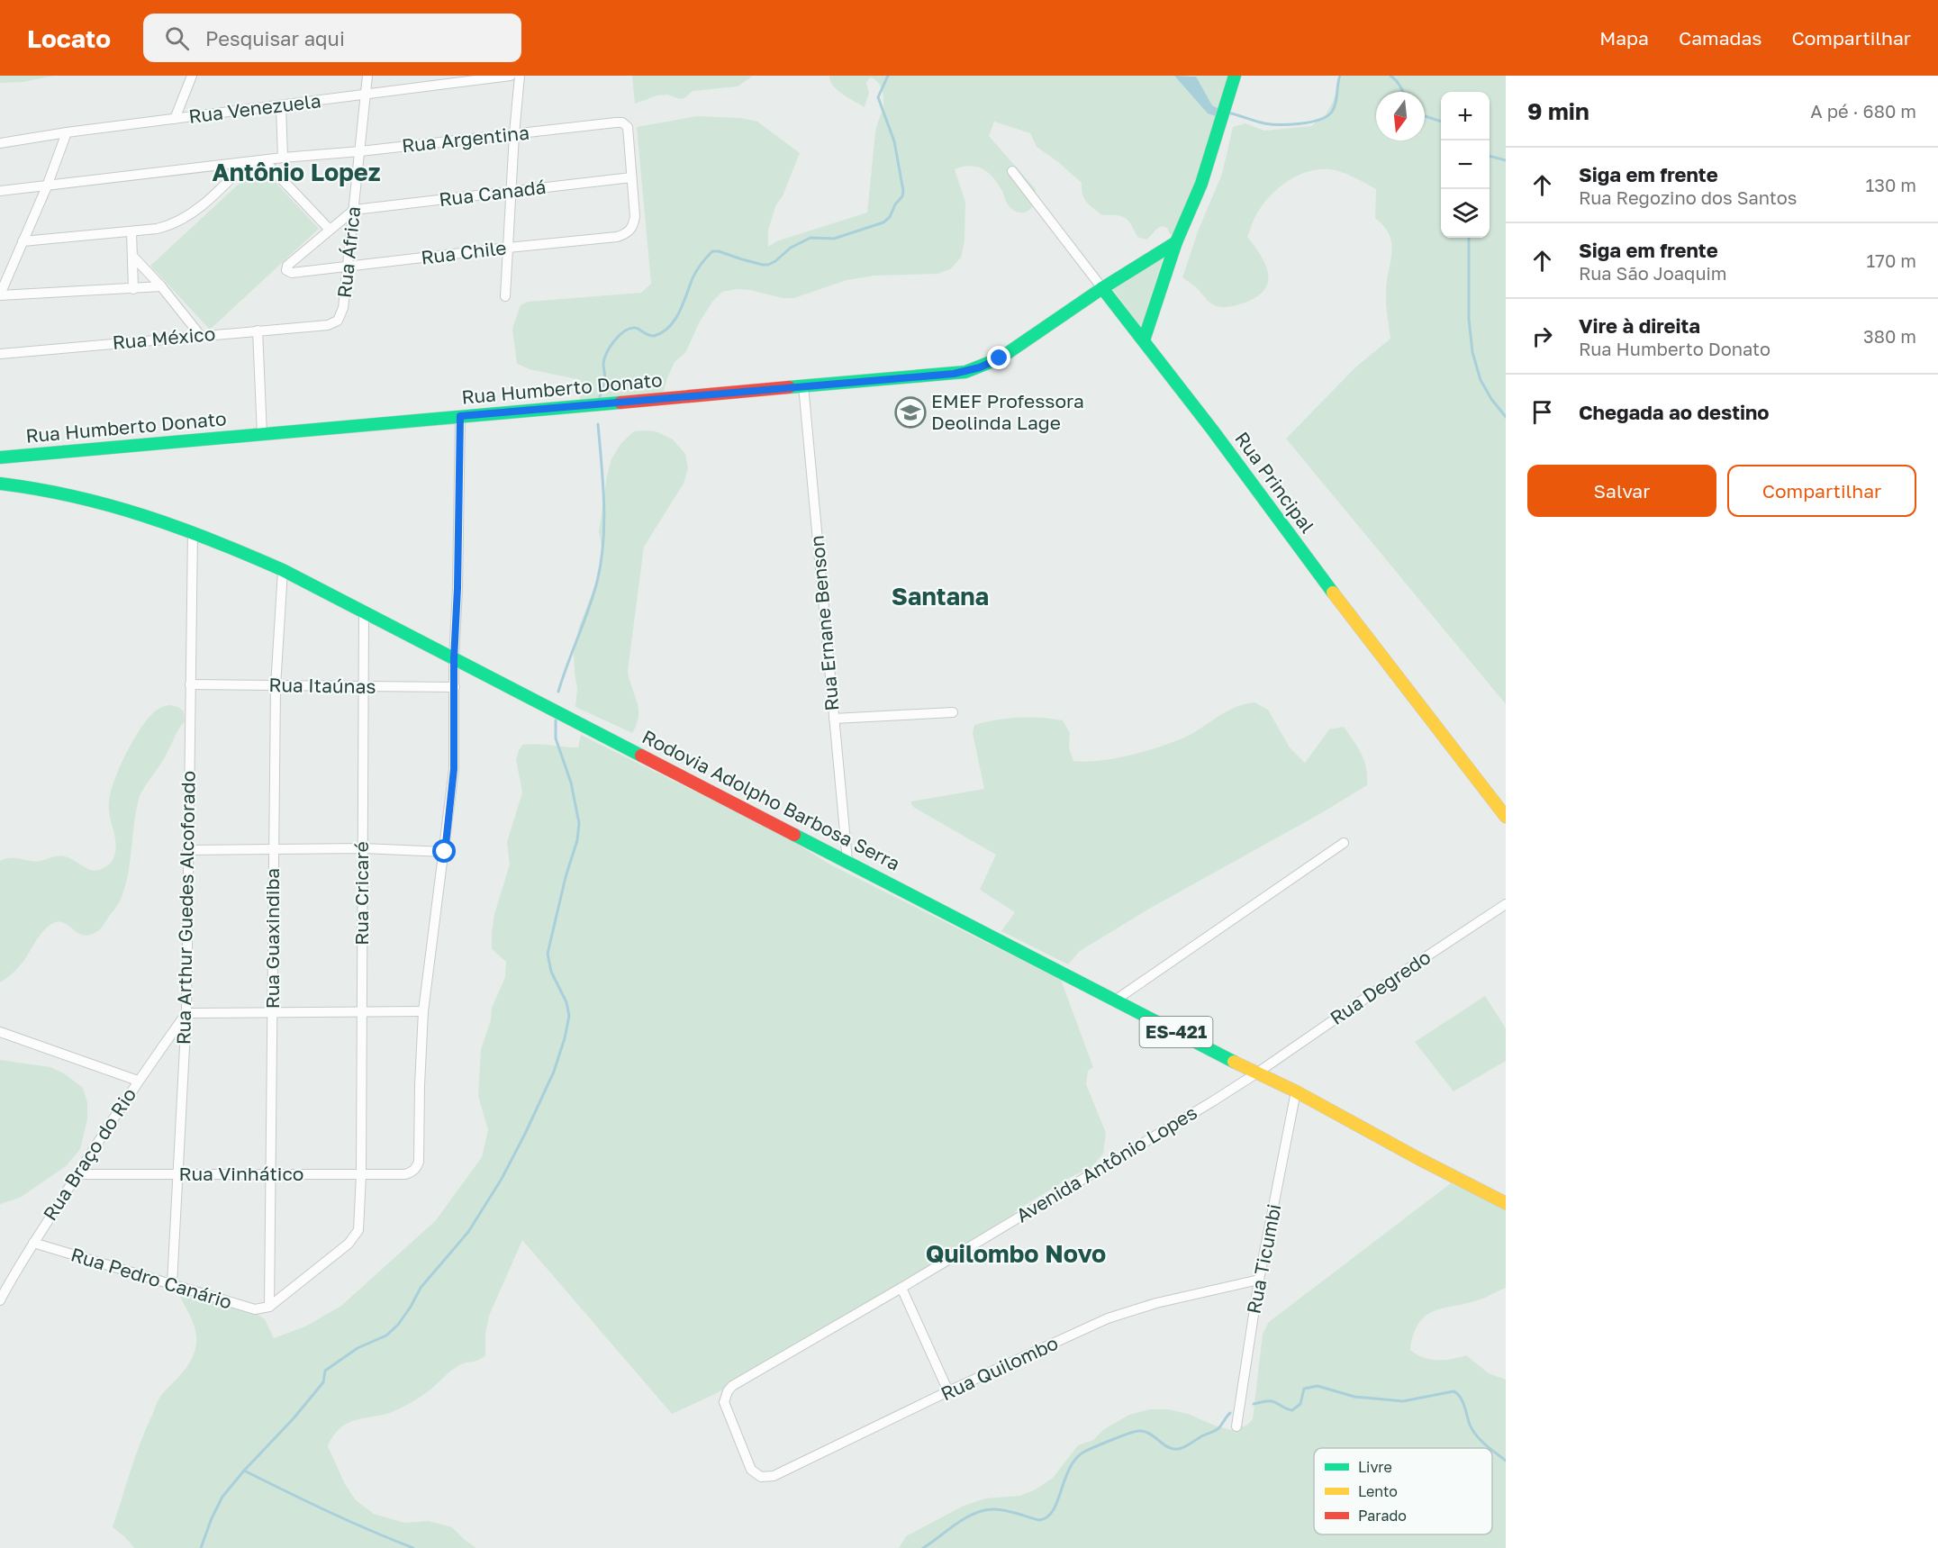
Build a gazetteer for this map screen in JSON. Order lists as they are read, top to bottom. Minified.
{"streets":{"main road":["Rua Humberto Donato","Rua Principal","Rodovia Adolpho Barbosa Serra","ES-421"],"street":["Rua Venezuela","Rua Argentina","Rua Canadá","Rua África","Rua Chile","Rua México","Rua Ernane Benson","Rua Itaúnas","Rua Cricaré","Rua Arthur Guedes Alcoforado","Rua Guaxindiba","Rua Degredo","Rua Braço do Rio","Avenida Antônio Lopes","Rua Vinhático","Rua Ticumbi","Rua Pedro Canário","Rua Quilombo"]},"crossings":[["Rua Venezuela","Rua África"],["Rua Argentina","Rua Canadá"],["Rua Argentina","Rua África"],["Rua Argentina","Rua Chile"],["Rua Canadá","Rua África"],["Rua Canadá","Rua Chile"],["Rua África","Rua Chile"],["Rua África","Rua México"],["Rua Humberto Donato","Rua Principal"],["Rua Humberto Donato","Rua Ernane Benson"],["Rua Ernane Benson","Rodovia Adolpho Barbosa Serra"],["Rua Itaúnas","Rua Cricaré"],["Rua Itaúnas","Rua Arthur Guedes Alcoforado"],["Rua Itaúnas","Rua Guaxindiba"],["Rodovia Adolpho Barbosa Serra","Rua Cricaré"],["Rodovia Adolpho Barbosa Serra","Rua Arthur Guedes Alcoforado"],["Rodovia Adolpho Barbosa Serra","Rua Guaxindiba"],["Rodovia Adolpho Barbosa Serra","Rua Degredo"],["Rodovia Adolpho Barbosa Serra","Avenida Antônio Lopes"],["Rodovia Adolpho Barbosa Serra","Rua Ticumbi"],["Rua Cricaré","Rua Guaxindiba"],["Rua Cricaré","Rua Vinhático"],["Rua Cricaré","Rua Pedro Canário"],["Rua Arthur Guedes Alcoforado","Rua Braço do Rio"],["Rua Arthur Guedes Alcoforado","Rua Vinhático"],["Rua Arthur Guedes Alcoforado","Rua Pedro Canário"],["Rua Guaxindiba","Rua Vinhático"],["Rua Guaxindiba","Rua Pedro Canário"],["Rua Degredo","Avenida Antônio Lopes"],["Rua Braço do Rio","Rua Vinhático"],["Rua Braço do Rio","Rua Pedro Canário"],["Avenida Antônio Lopes","Rua Quilombo"],["Rua Ticumbi","Rua Quilombo"]],"districts":["Antônio Lopez","Santana","Quilombo Novo"],"places":{"school or university":["EMEF Professora Deolinda Lage"]},"legend":["Livre","Lento","Parado"],"north":"bottom","page":{"header":"Locato","search":"Pesquisar aqui","nav":["Mapa","Camadas","Compartilhar"],"heading":["9 min","A pé · 680 m"],"map_buttons":["+","−"],"list":[["Siga em frente","Rua Regozino dos Santos","130 m"],["Siga em frente","Rua São Joaquim","170 m"],["Vire à direita","Rua Humberto Donato","380 m"],"Chegada ao destino"],"buttons":["Salvar","Compartilhar"]}}
